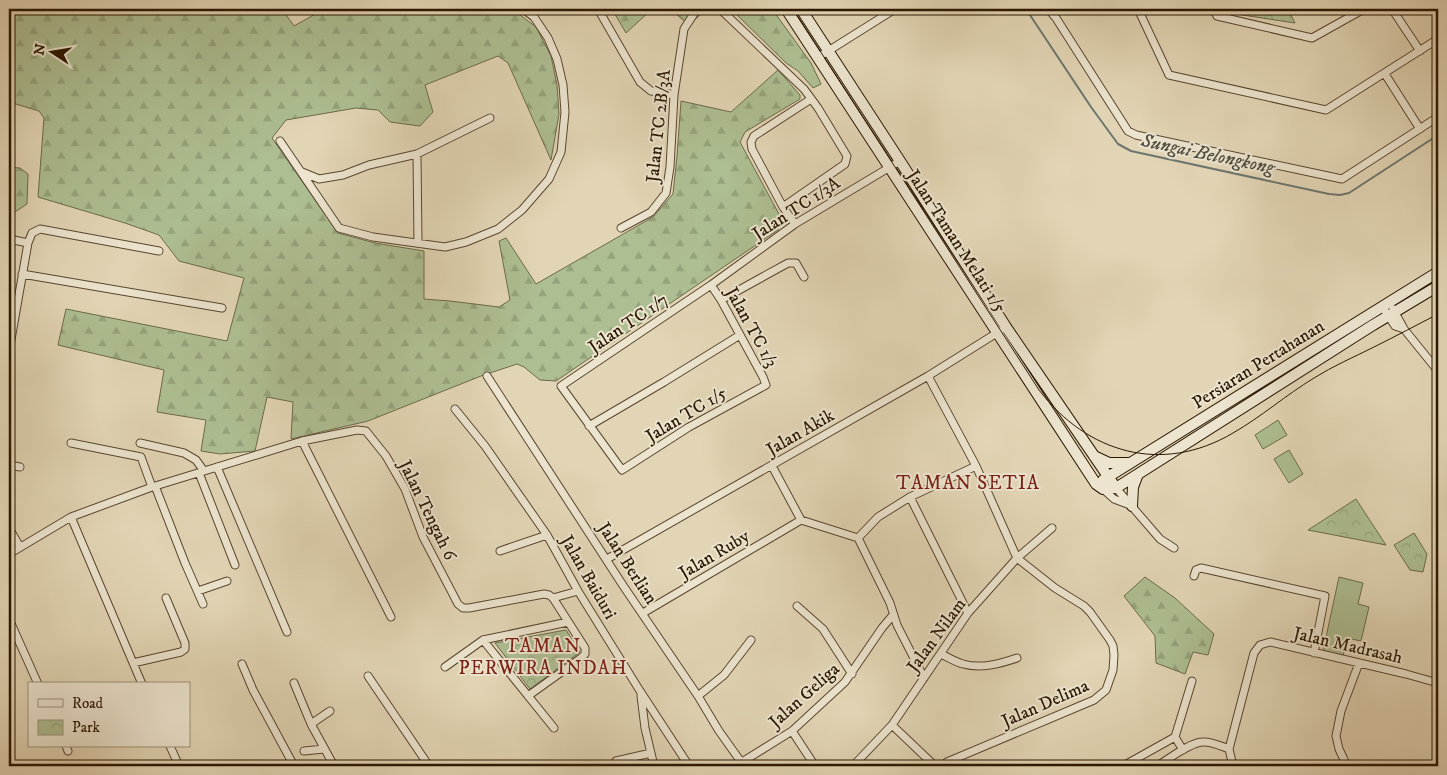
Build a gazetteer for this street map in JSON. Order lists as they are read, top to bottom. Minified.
{"streets":{"main road":["Jalan Taman Melati 1/5","Persiaran Pertahanan"],"street":["Jalan TC 2B/3A","Jalan TC 1/3A","Jalan TC 1/7","Jalan TC 1/3","Jalan TC 1/5","Jalan Akik","Jalan Tengah 6","Jalan Ruby","Jalan Berlian","Jalan Baiduri","Jalan Nilam","Jalan Madrasah","Jalan Geliga","Jalan Delima"]},"crossings":[["Jalan TC 1/3A","Jalan Taman Melati 1/5"],["Jalan TC 1/3A","Jalan TC 1/7"],["Jalan TC 1/3A","Jalan TC 1/3"],["Jalan Taman Melati 1/5","Persiaran Pertahanan"],["Jalan Taman Melati 1/5","Jalan Akik"],["Jalan TC 1/7","Jalan TC 1/3"],["Jalan TC 1/7","Jalan TC 1/5"],["Jalan TC 1/3","Jalan TC 1/5"],["Jalan Akik","Jalan Berlian"],["Jalan Ruby","Jalan Berlian"],["Jalan Berlian","Jalan Geliga"],["Jalan Nilam","Jalan Delima"]],"districts":["TAMAN SETIA","TAMAN PERWIRA INDAH"],"water":["Sungai Belongkong"],"legend":["Road","Park"],"north":"left"}
